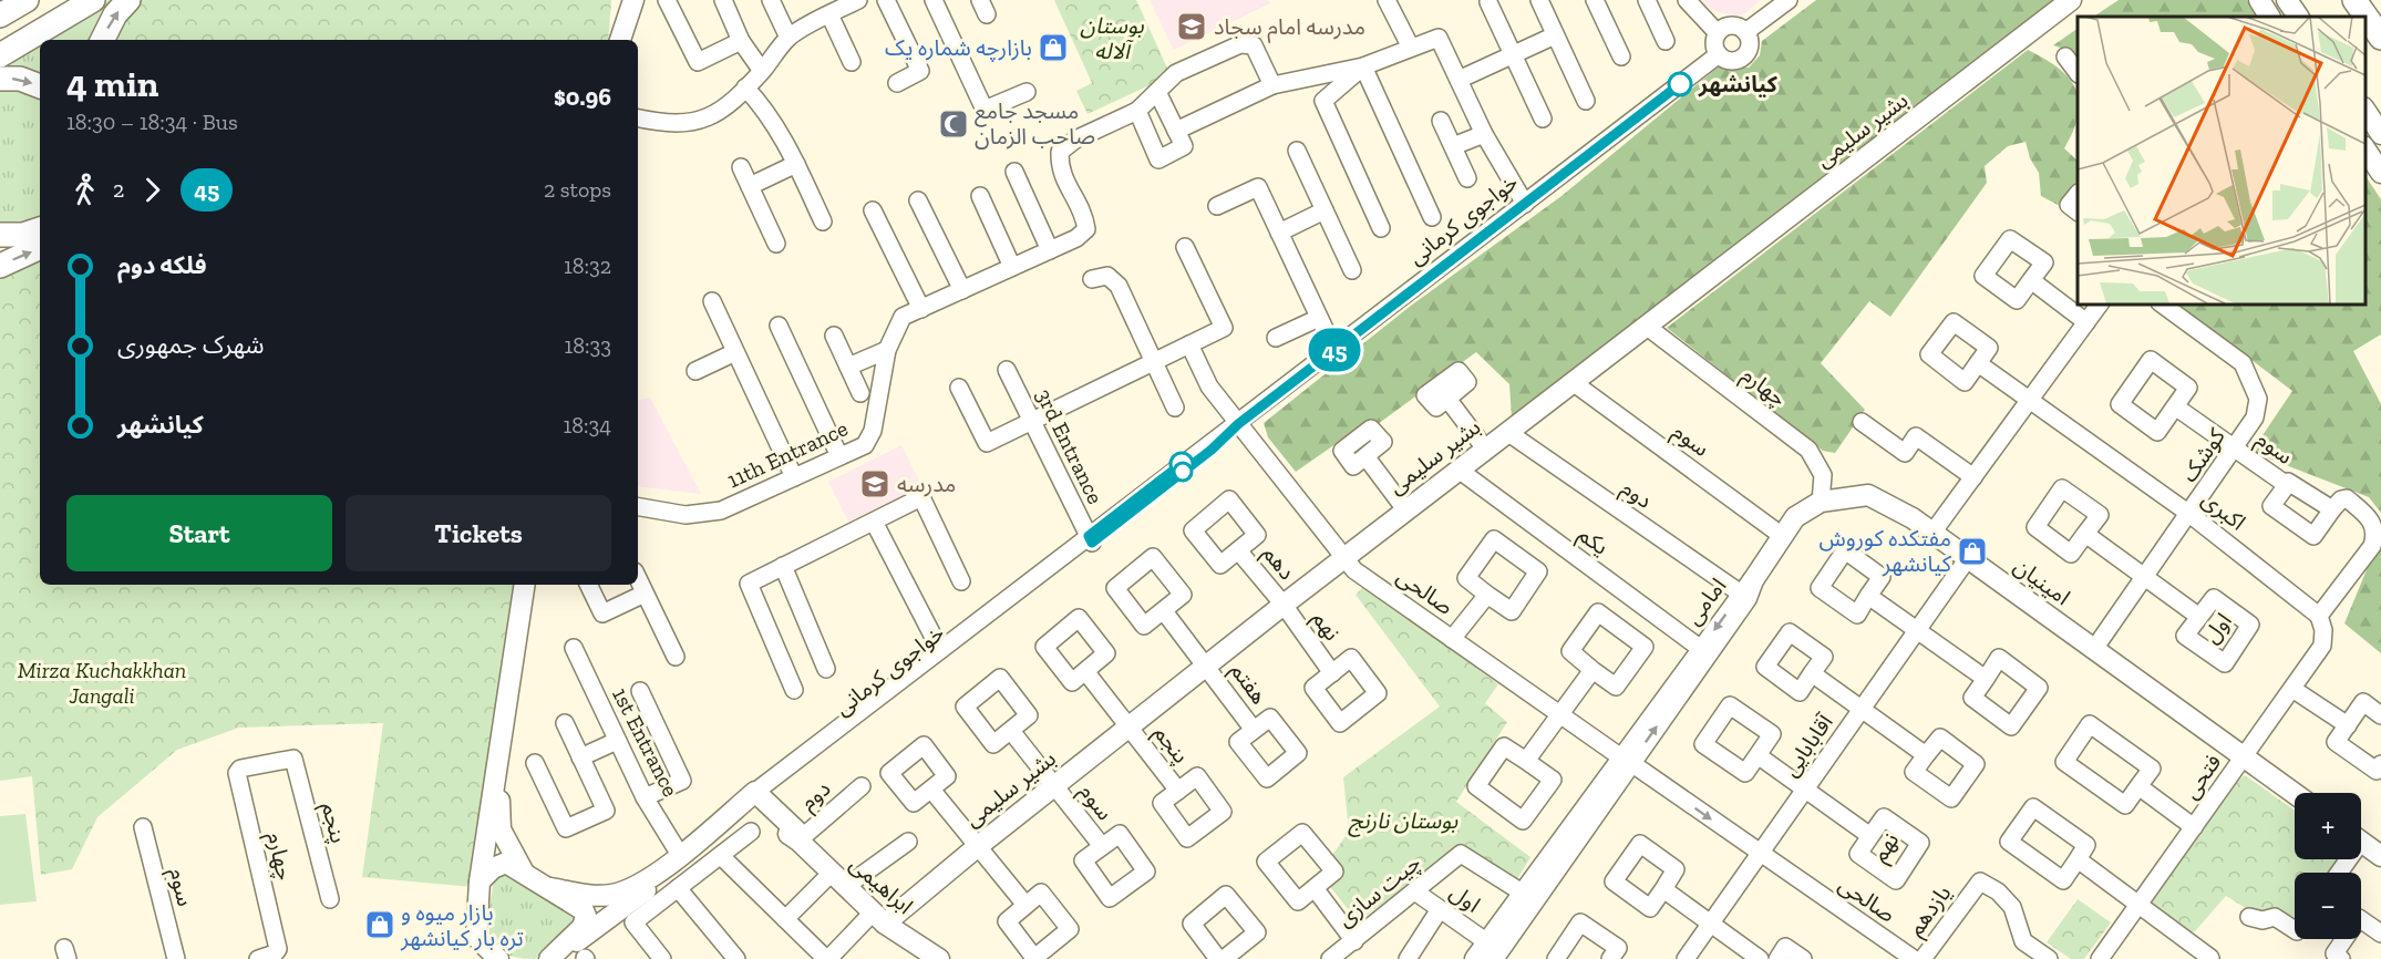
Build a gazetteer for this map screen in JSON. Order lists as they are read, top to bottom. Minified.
{"streets":{"main road":["بشیر سلیمی","خواجوی کرمانی","امینیان","امامی","ابراهیمی"],"street":["چهارم","سوم","3rd Entrance","11th Entrance","کوشک","دوم","اکبری","یکم","دهم","صالحی","نهم","اول","هفتم","1st Entrance","پنجم","آقابابایی","فتحی","چیت سازی","یازدهم"]},"crossings":[["بشیر سلیمی","چهارم"],["بشیر سلیمی","سوم"],["بشیر سلیمی","دوم"],["بشیر سلیمی","یکم"],["بشیر سلیمی","دهم"],["بشیر سلیمی","صالحی"],["بشیر سلیمی","نهم"],["بشیر سلیمی","هفتم"],["بشیر سلیمی","پنجم"],["بشیر سلیمی","ابراهیمی"],["خواجوی کرمانی","3rd Entrance"],["خواجوی کرمانی","صالحی"],["خواجوی کرمانی","1st Entrance"],["خواجوی کرمانی","ابراهیمی"],["چهارم","امینیان"],["چهارم","پنجم"],["سوم","کوشک"],["سوم","امینیان"],["کوشک","اکبری"],["کوشک","امینیان"],["کوشک","اول"],["دوم","امینیان"],["دوم","امامی"],["دوم","ابراهیمی"],["اکبری","فتحی"],["یکم","امامی"],["دهم","نهم"],["امینیان","امامی"],["امینیان","آقابابایی"],["امینیان","فتحی"],["صالحی","امامی"],["صالحی","آقابابایی"],["امامی","اول"],["امامی","چیت سازی"],["نهم","آقابابایی"],["اول","چیت سازی"]],"parks":["بوستان آلاله","Mirza Kuchakkhan Jangali","بوستان نارنج"],"places":{"school or university":["مدرسه امام سجاد","مدرسه"],"shop":["بازارچه شماره یک","مفتکده کوروش کیانشهر","بازار میوه و تره بار کیانشهر"],"other":["کیانشهر"],"mosque":["مسجد جامع صاحب الزمان"]},"lines":["bus line 45"],"page":{"on_map":"45","heading":["4 min","18:30 – 18:34 · Bus","$0.96"],"legs":["2","45","2 stops"],"list":[{"name":"فلکه دوم","value":"18:32"},{"name":"شهرک جمهوری","value":"18:33"},{"name":"کیانشهر","value":"18:34"}],"buttons":["Start","Tickets"],"map_buttons":["+","−"]}}
